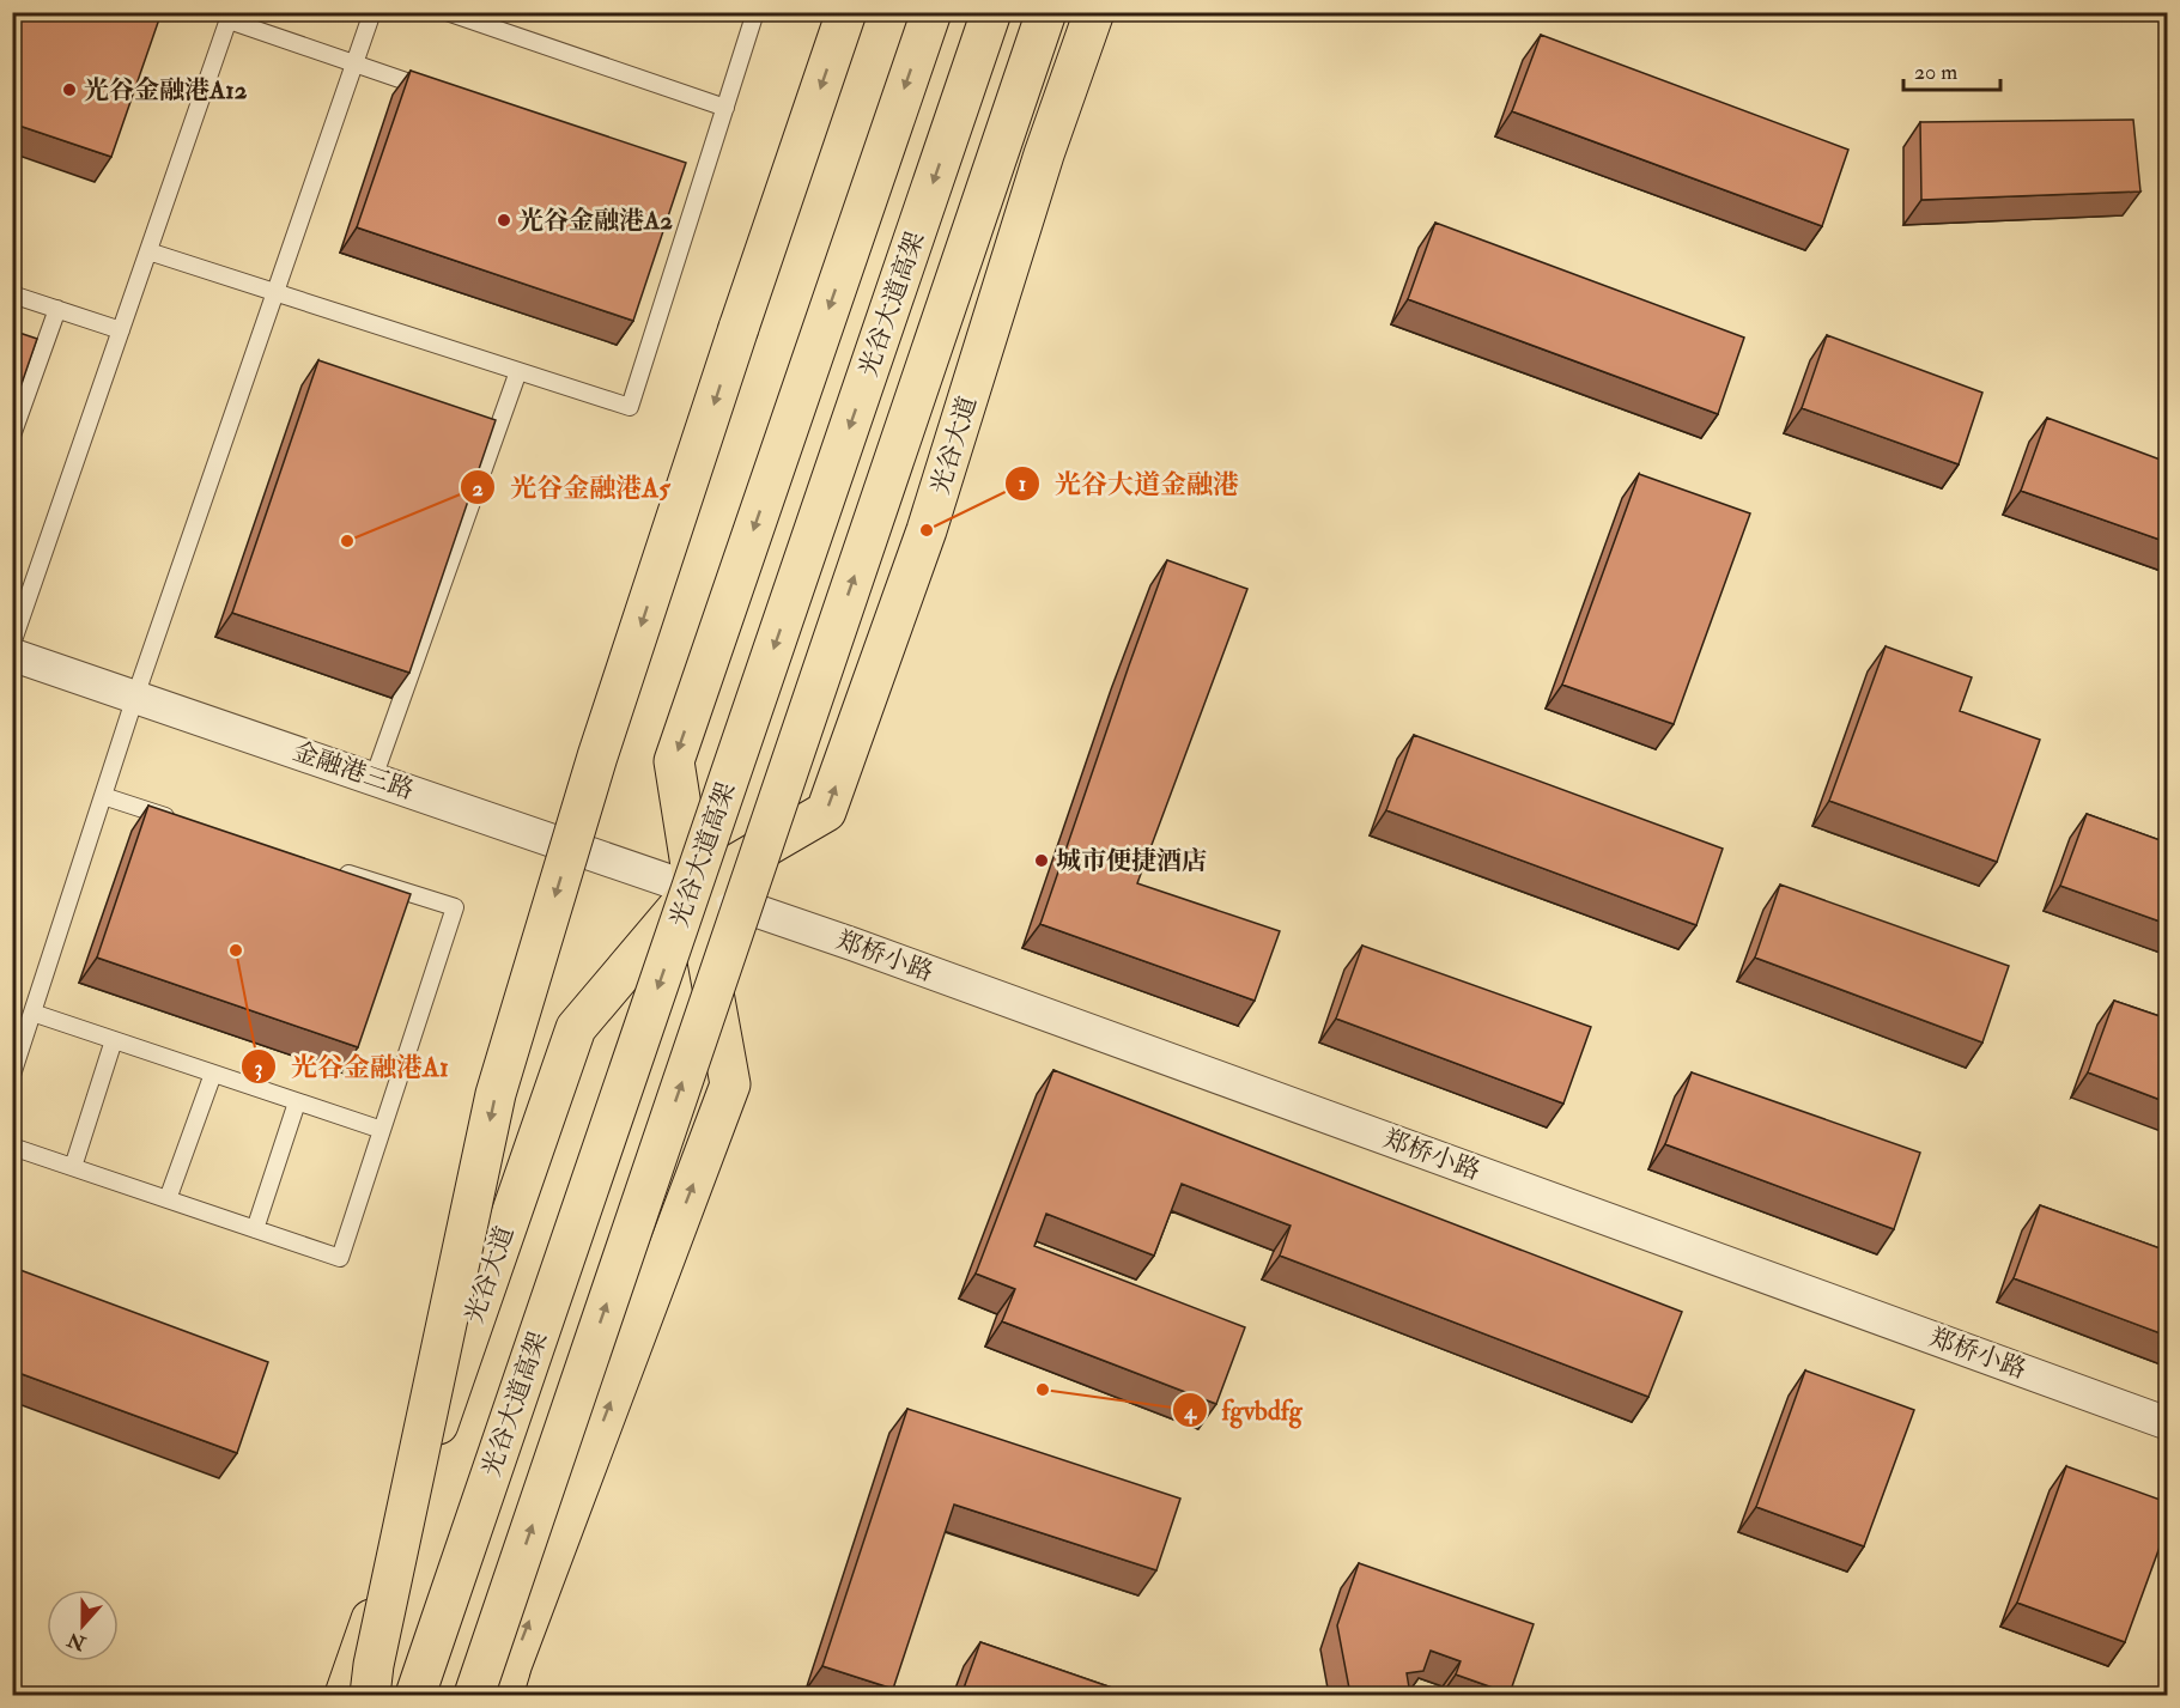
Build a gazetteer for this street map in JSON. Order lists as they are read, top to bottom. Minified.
{"streets":{"main road":["光谷大道高架","光谷大道"],"street":["金融港三路","郑桥小路"]},"crossings":[["光谷大道","金融港三路"],["光谷大道","郑桥小路"],["金融港三路","郑桥小路"]],"places":["光谷金融港A12","光谷金融港A2","光谷大道金融港","光谷金融港A5","城市便捷酒店","光谷金融港A1","fgvbdfg"],"scale_bar":"20 m","north":"bottom"}
